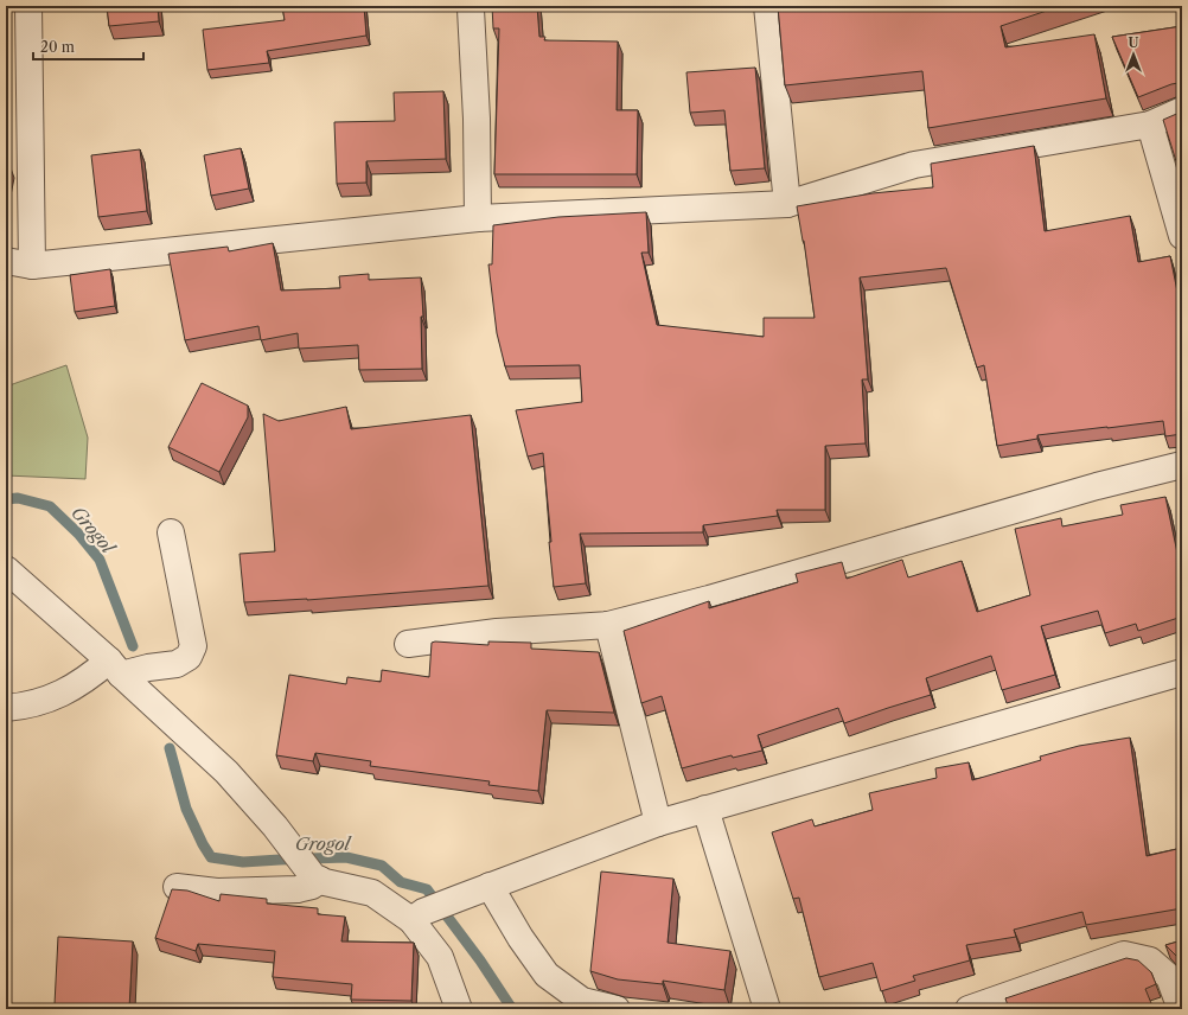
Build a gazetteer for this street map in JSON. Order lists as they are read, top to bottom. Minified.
{"water":["Grogol"],"scale_bar":"20 m","north":"top"}
